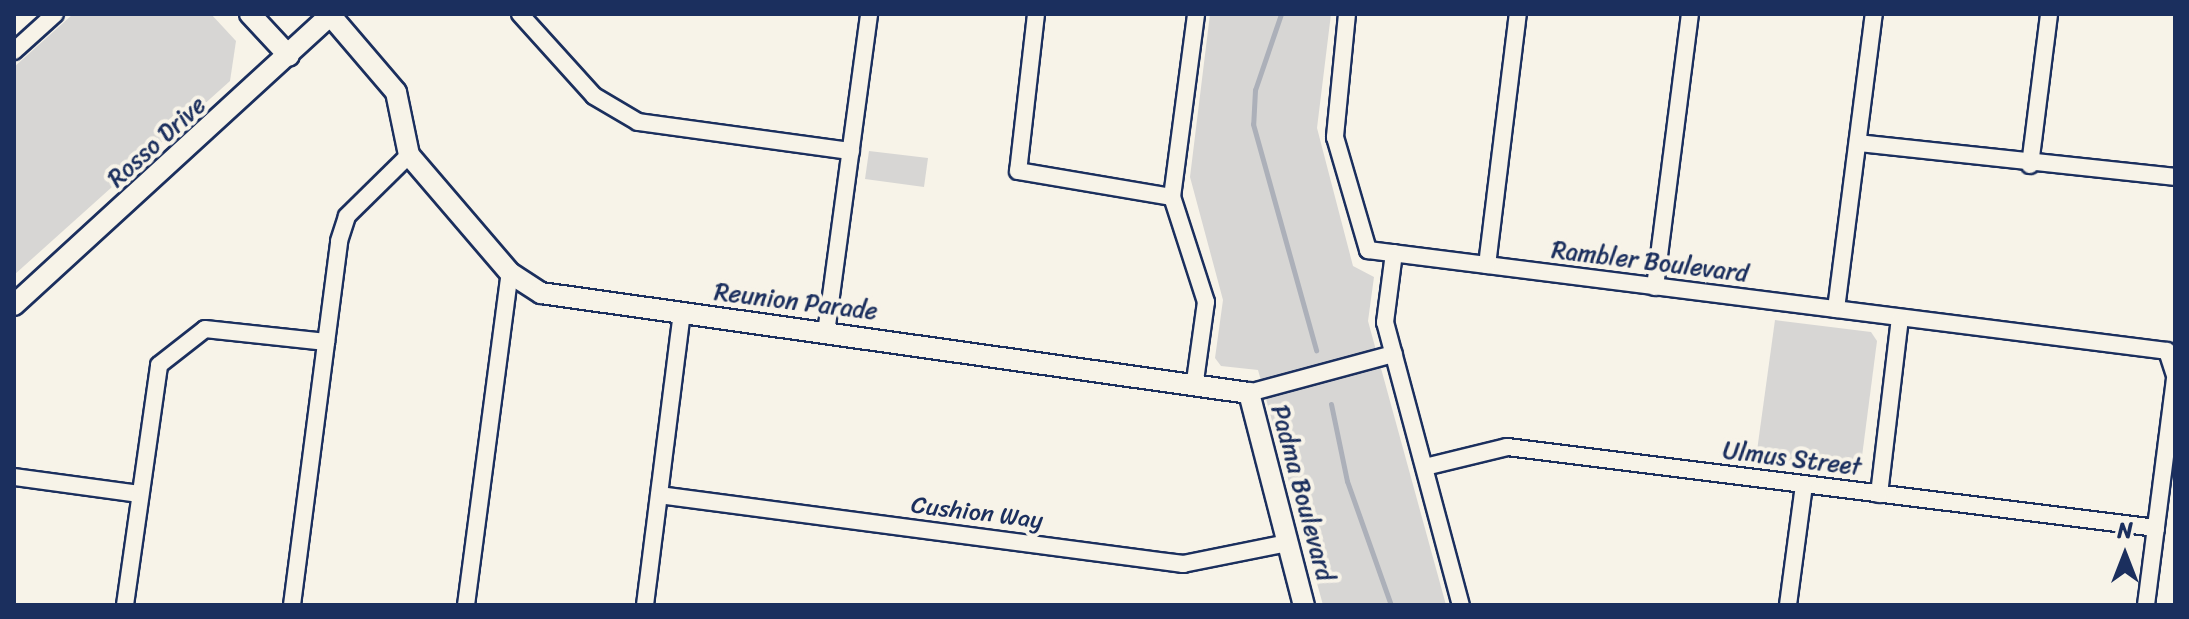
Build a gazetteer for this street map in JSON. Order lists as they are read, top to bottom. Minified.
{"streets":{"street":["Rosso Drive","Rambler Boulevard","Reunion Parade","Ulmus Street","Padma Boulevard","Cushion Way"]},"crossings":[["Rosso Drive","Reunion Parade"],["Reunion Parade","Padma Boulevard"],["Padma Boulevard","Cushion Way"]],"north":"top"}
